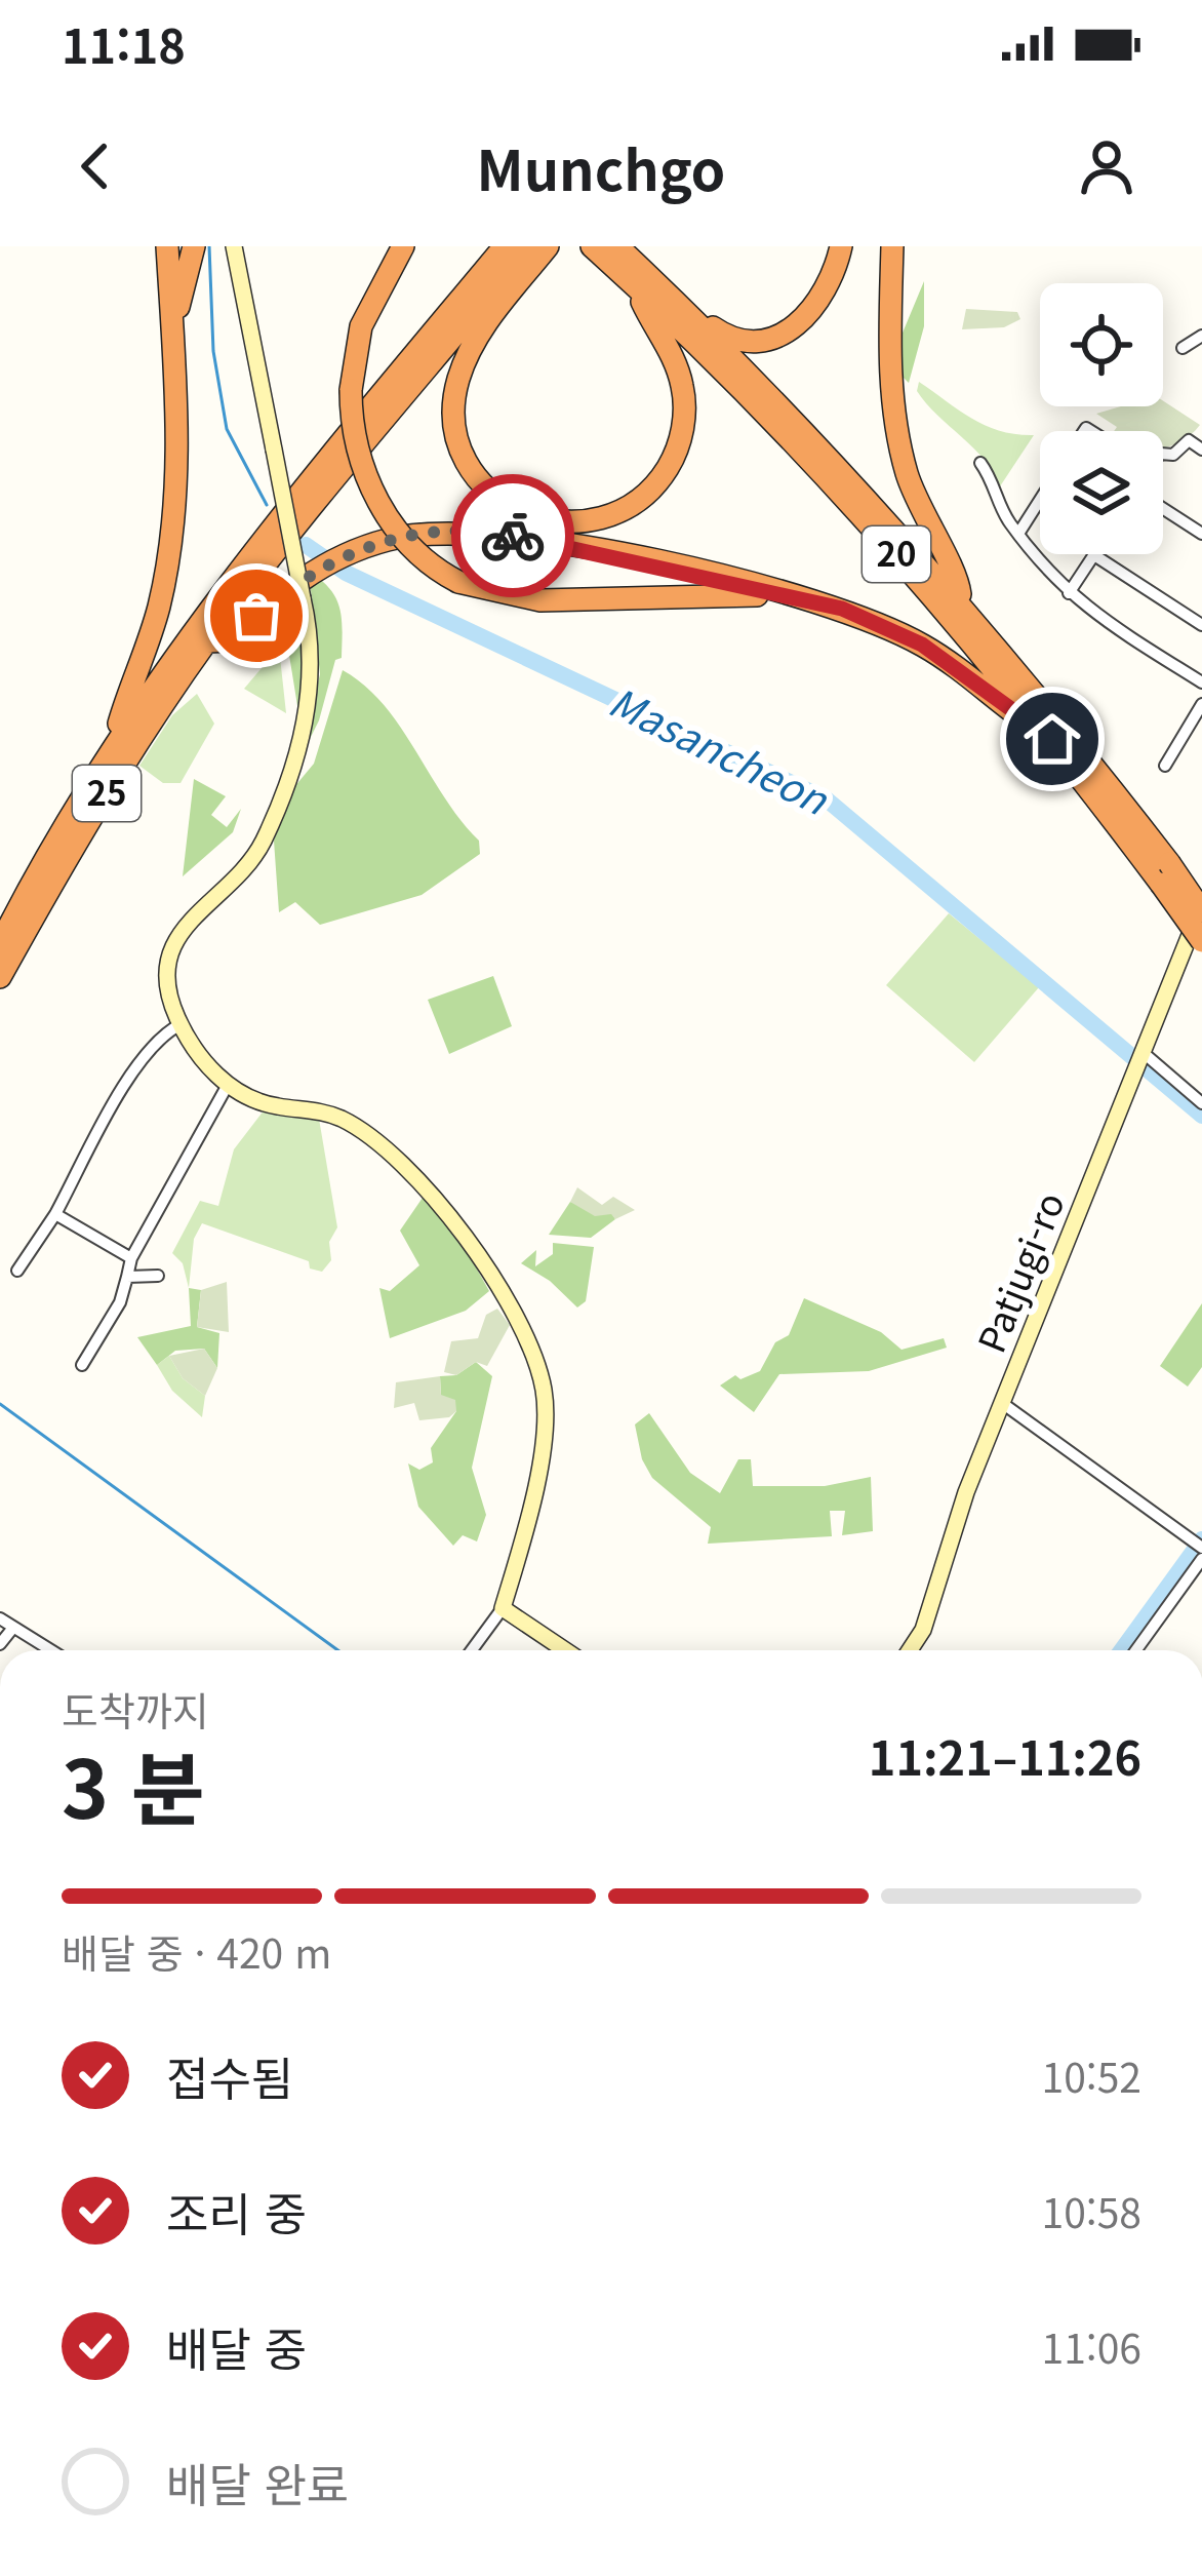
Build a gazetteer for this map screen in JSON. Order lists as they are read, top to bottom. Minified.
{"streets":{"highway":["20","25"],"street":["Patjugi-ro"]},"crossings":[["20","Patjugi-ro"]],"water":["Masancheon"],"page":{"status":"11:18","header":"Munchgo","heading":["3 분","도착까지","11:21–11:26"],"bar":"배달 중 · 420 m","list":[["접수됨","10:52"],["조리 중","10:58"],["배달 중","11:06"],"배달 완료"]}}
